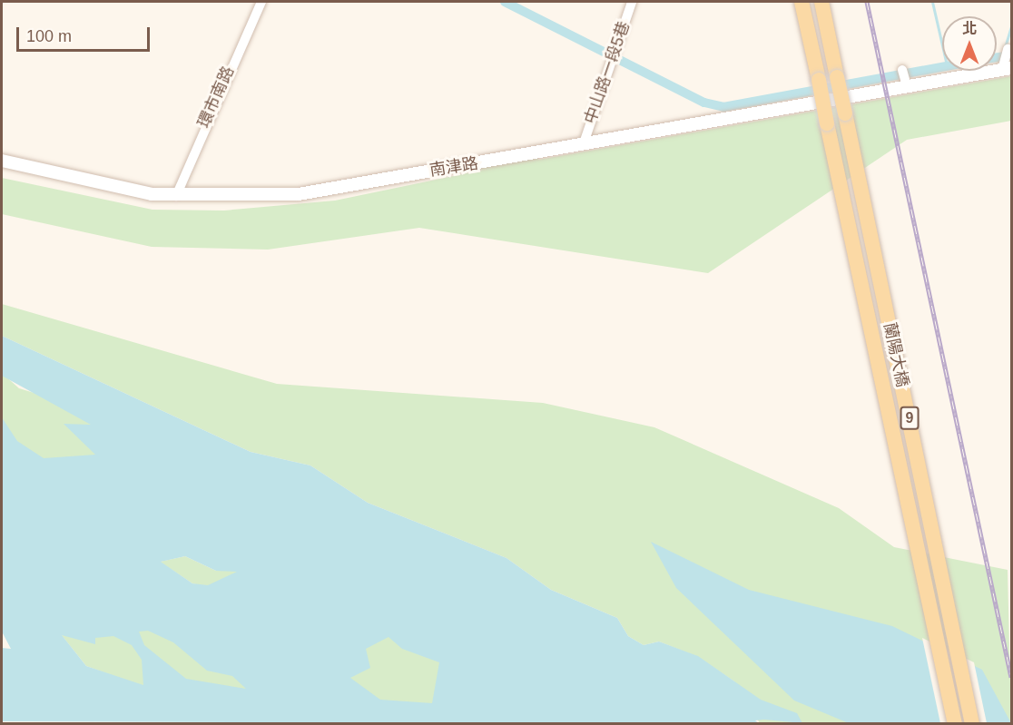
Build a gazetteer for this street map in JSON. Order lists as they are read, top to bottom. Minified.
{"streets":{"main road":["蘭陽大橋","9"],"street":["中山路一段5巷","環市南路","南津路"]},"crossings":[["中山路一段5巷","南津路"],["環市南路","南津路"]],"scale_bar":"100 m","north":"top"}
